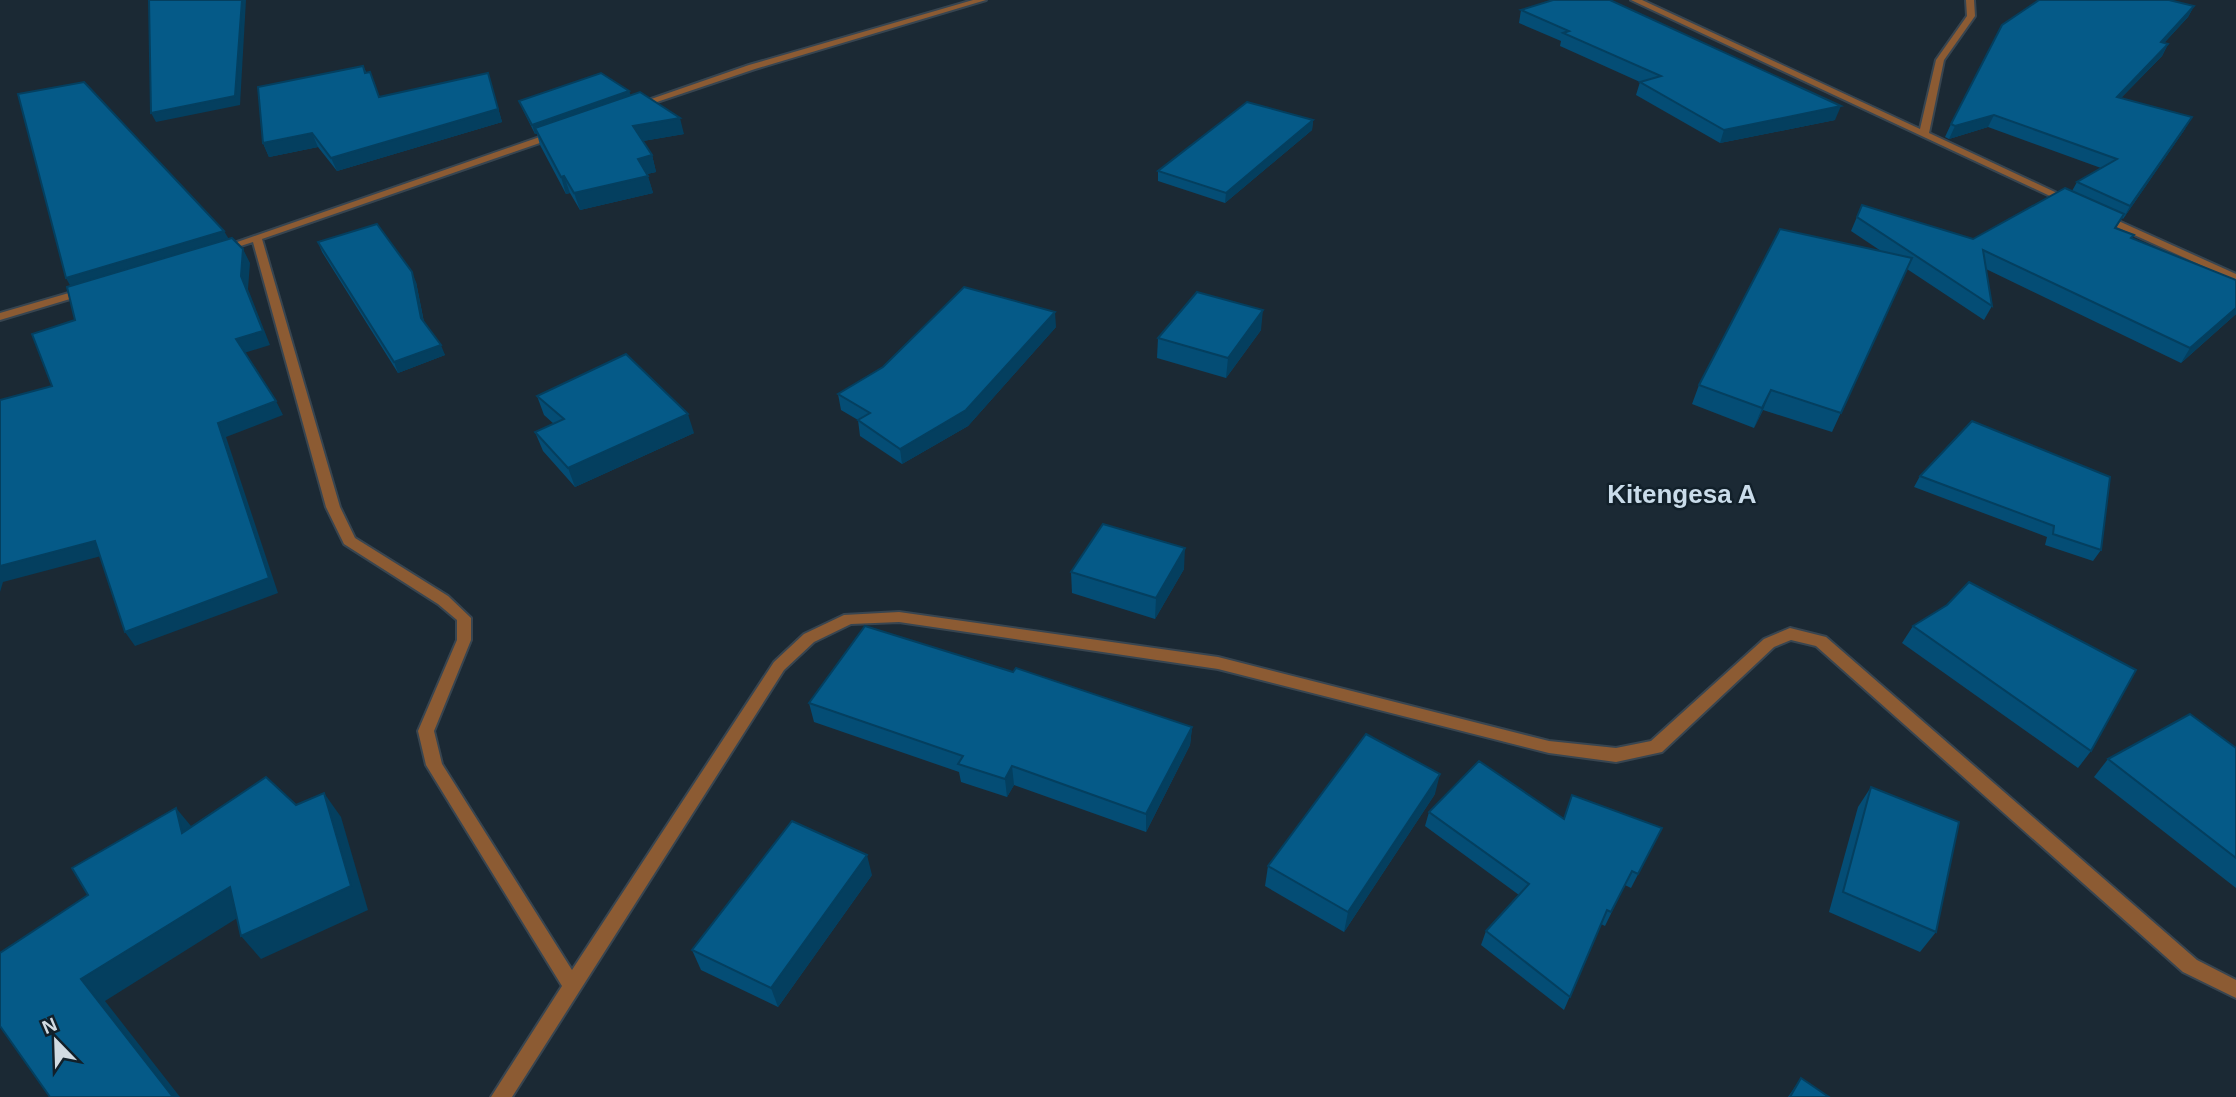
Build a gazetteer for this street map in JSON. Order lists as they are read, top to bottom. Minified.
{"districts":["Kitengesa A"],"north":"top left"}
